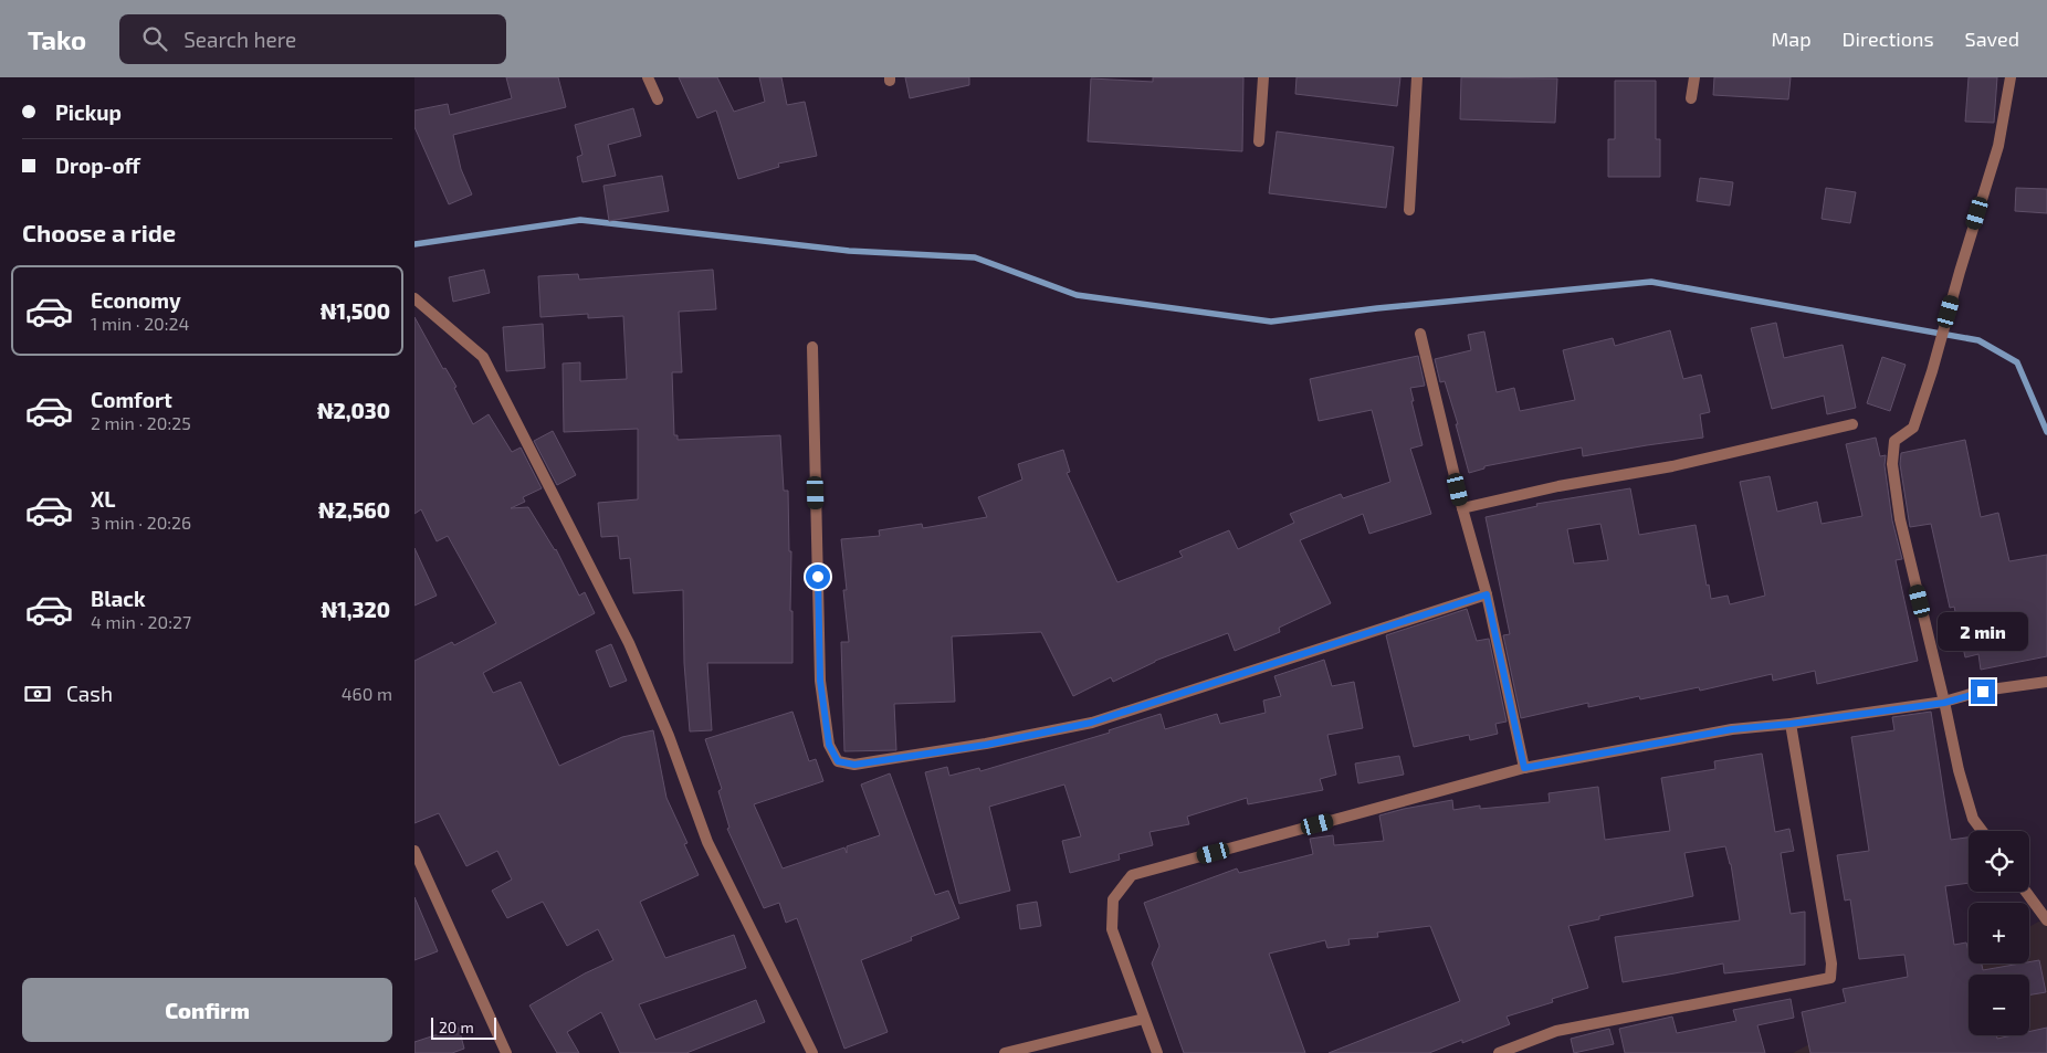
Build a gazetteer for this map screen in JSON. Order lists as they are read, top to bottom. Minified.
{"scale_bar":"20 m","page":{"header":"Tako","search":"Search here","nav":["Map","Directions","Saved"],"banner":["Pickup","Drop-off"],"heading":"Choose a ride","list":[{"name":"Economy","note":"1 min · 20:24","value":"₦1,500"},{"name":"Comfort","note":"2 min · 20:25","value":"₦2,030"},{"name":"XL","note":"3 min · 20:26","value":"₦2,560"},{"name":"Black","note":"4 min · 20:27","value":"₦1,320"}],"bubble":"2 min","pay":["Cash","460 m"],"map_buttons":["+","−"],"buttons":"Confirm","scale":"20 m"}}
